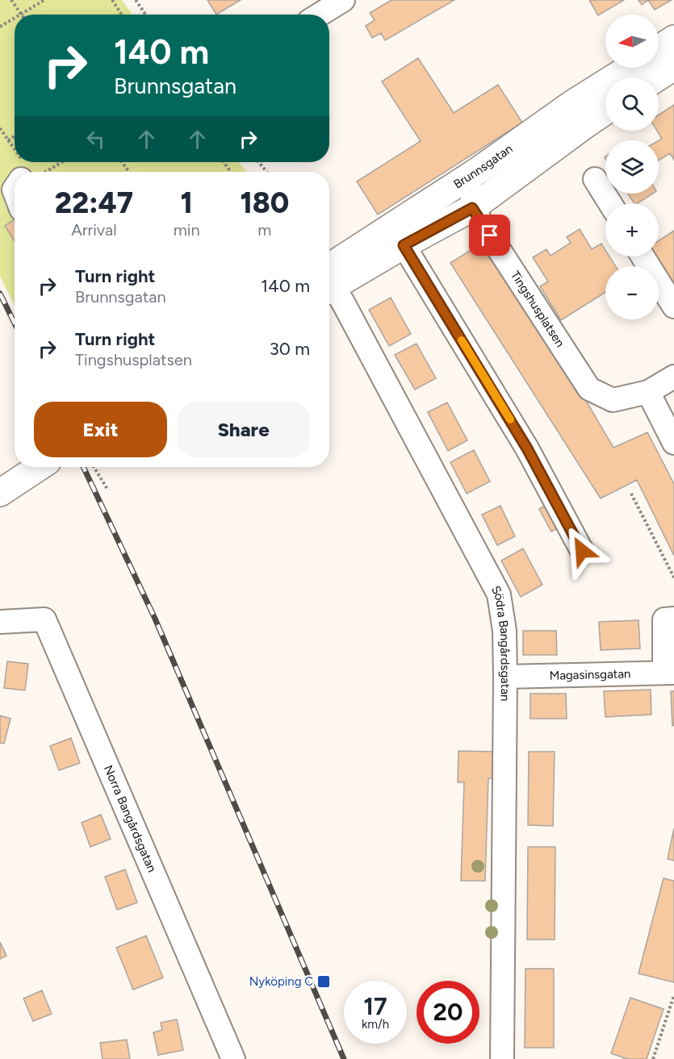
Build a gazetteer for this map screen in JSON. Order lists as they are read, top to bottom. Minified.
{"streets":{"main road":["Brunnsgatan"],"street":["Tingshusplatsen","Södra Bangårdsgatan","Magasinsgatan","Norra Bangårdsgatan"]},"crossings":[["Södra Bangårdsgatan","Magasinsgatan"]],"places":{"transit":["Nyköping C"]},"north":"left","page":{"map_buttons":["+","−"],"turn":["140 m","Brunnsgatan"],"eta":["22:47","Arrival","1","min","180","m"],"list":[{"name":"Turn right","note":"Brunnsgatan","value":"140 m"},{"name":"Turn right","note":"Tingshusplatsen","value":"30 m"}],"buttons":["Exit","Share"],"speed":"17 km/h","limit":"20"}}
